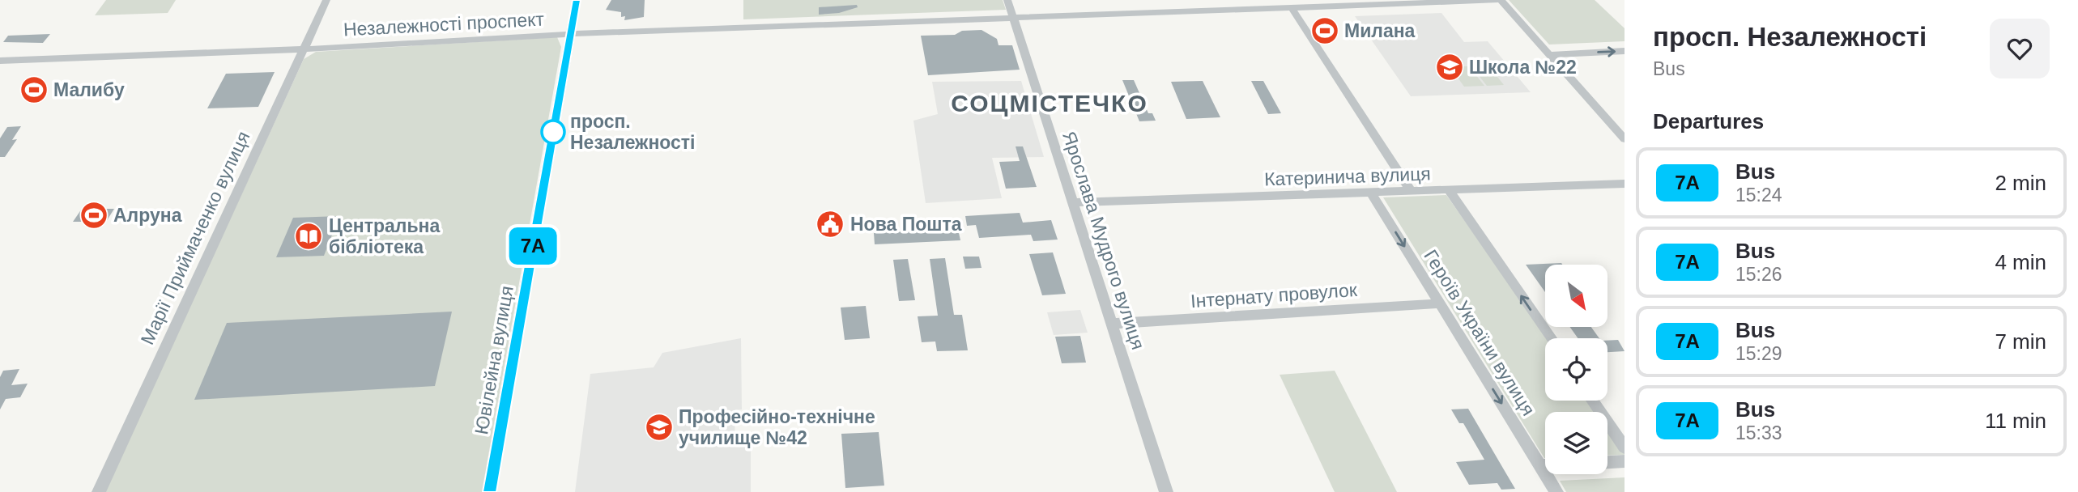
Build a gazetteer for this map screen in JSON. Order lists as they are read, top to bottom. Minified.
{"streets":{"street":["Незалежності проспект","Катеринича вулиця","Марії Приймаченко вулиця","Ярослава Мудрого вулиця","Інтернату провулок","Героїв України вулиця","Ювілейна вулиця"]},"crossings":[["Незалежності проспект","Марії Приймаченко вулиця"],["Незалежності проспект","Ярослава Мудрого вулиця"],["Незалежності проспект","Ювілейна вулиця"],["Катеринича вулиця","Ярослава Мудрого вулиця"],["Катеринича вулиця","Героїв України вулиця"],["Ярослава Мудрого вулиця","Інтернату провулок"],["Інтернату провулок","Героїв України вулиця"]],"districts":["СОЦМІСТЕЧКО"],"places":{"sports":["Милана","Малибу","Алруна"],"school or university":["Школа №22","Професійно-технічне училище №42"],"other":["просп. Незалежності"],"public building":["Нова Пошта"],"library":["Центральна бібліотека"]},"lines":["bus line 7А"],"north":"bottom right","page":{"on_map":"7А","heading":[["просп. Незалежності","Bus"],"Departures"],"list":[{"mark":"7А","name":"Bus","note":"15:24","value":"2 min"},{"mark":"7А","name":"Bus","note":"15:26","value":"4 min"},{"mark":"7А","name":"Bus","note":"15:29","value":"7 min"},{"mark":"7А","name":"Bus","note":"15:33","value":"11 min"}]}}
